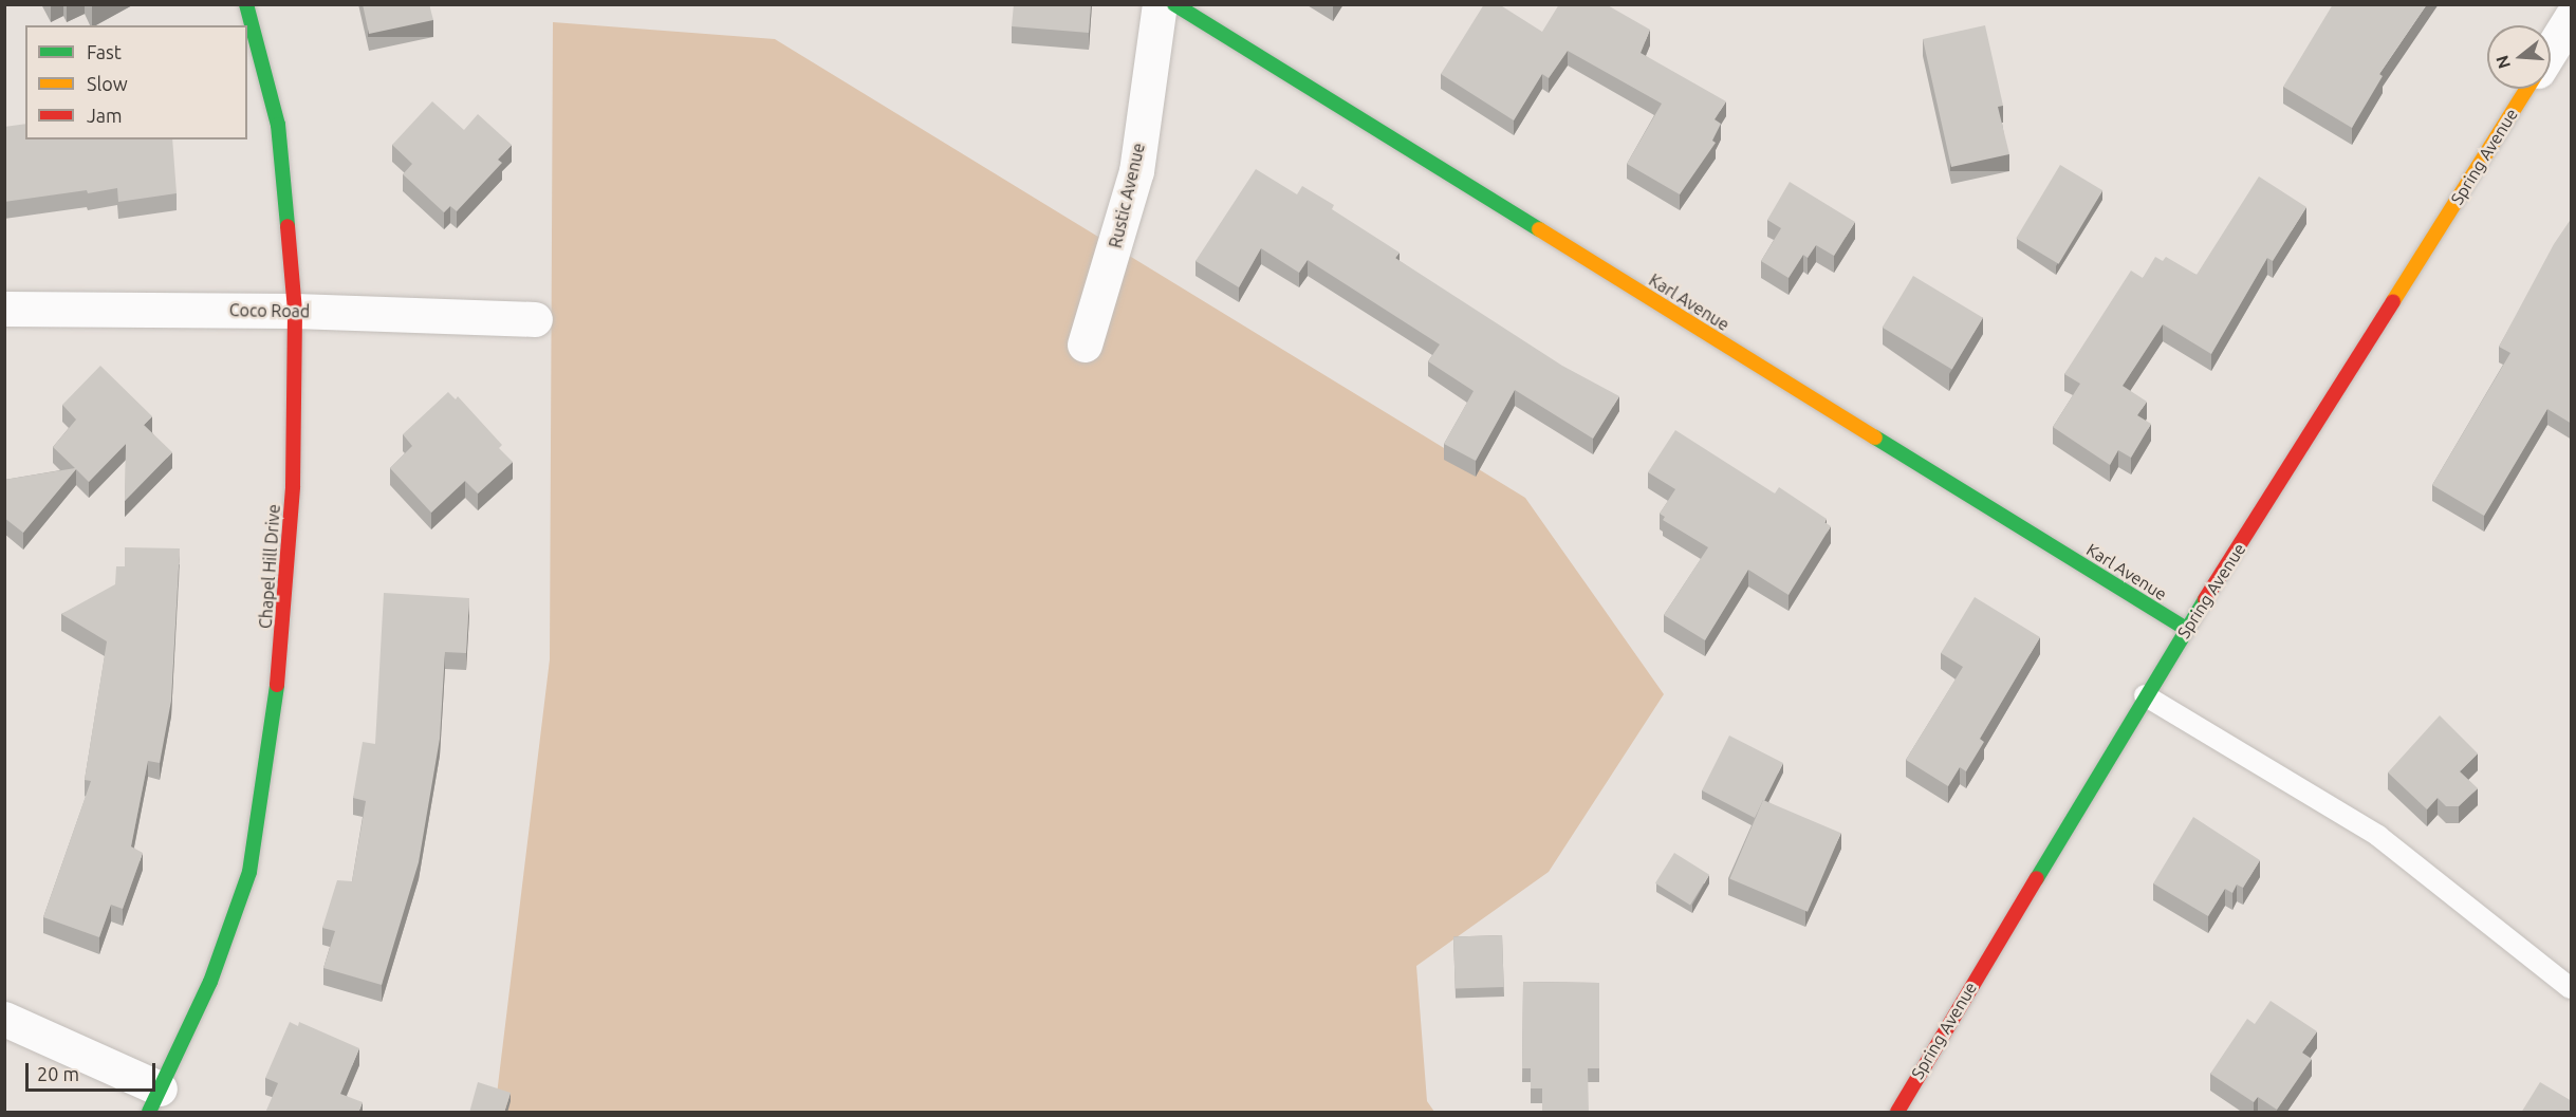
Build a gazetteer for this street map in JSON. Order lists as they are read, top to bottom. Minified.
{"streets":{"street":["Spring Avenue","Rustic Avenue","Karl Avenue","Coco Road","Chapel Hill Drive"]},"crossings":[["Spring Avenue","Karl Avenue"],["Coco Road","Chapel Hill Drive"]],"legend":["Fast","Slow","Jam"],"scale_bar":"20 m","north":"left"}
